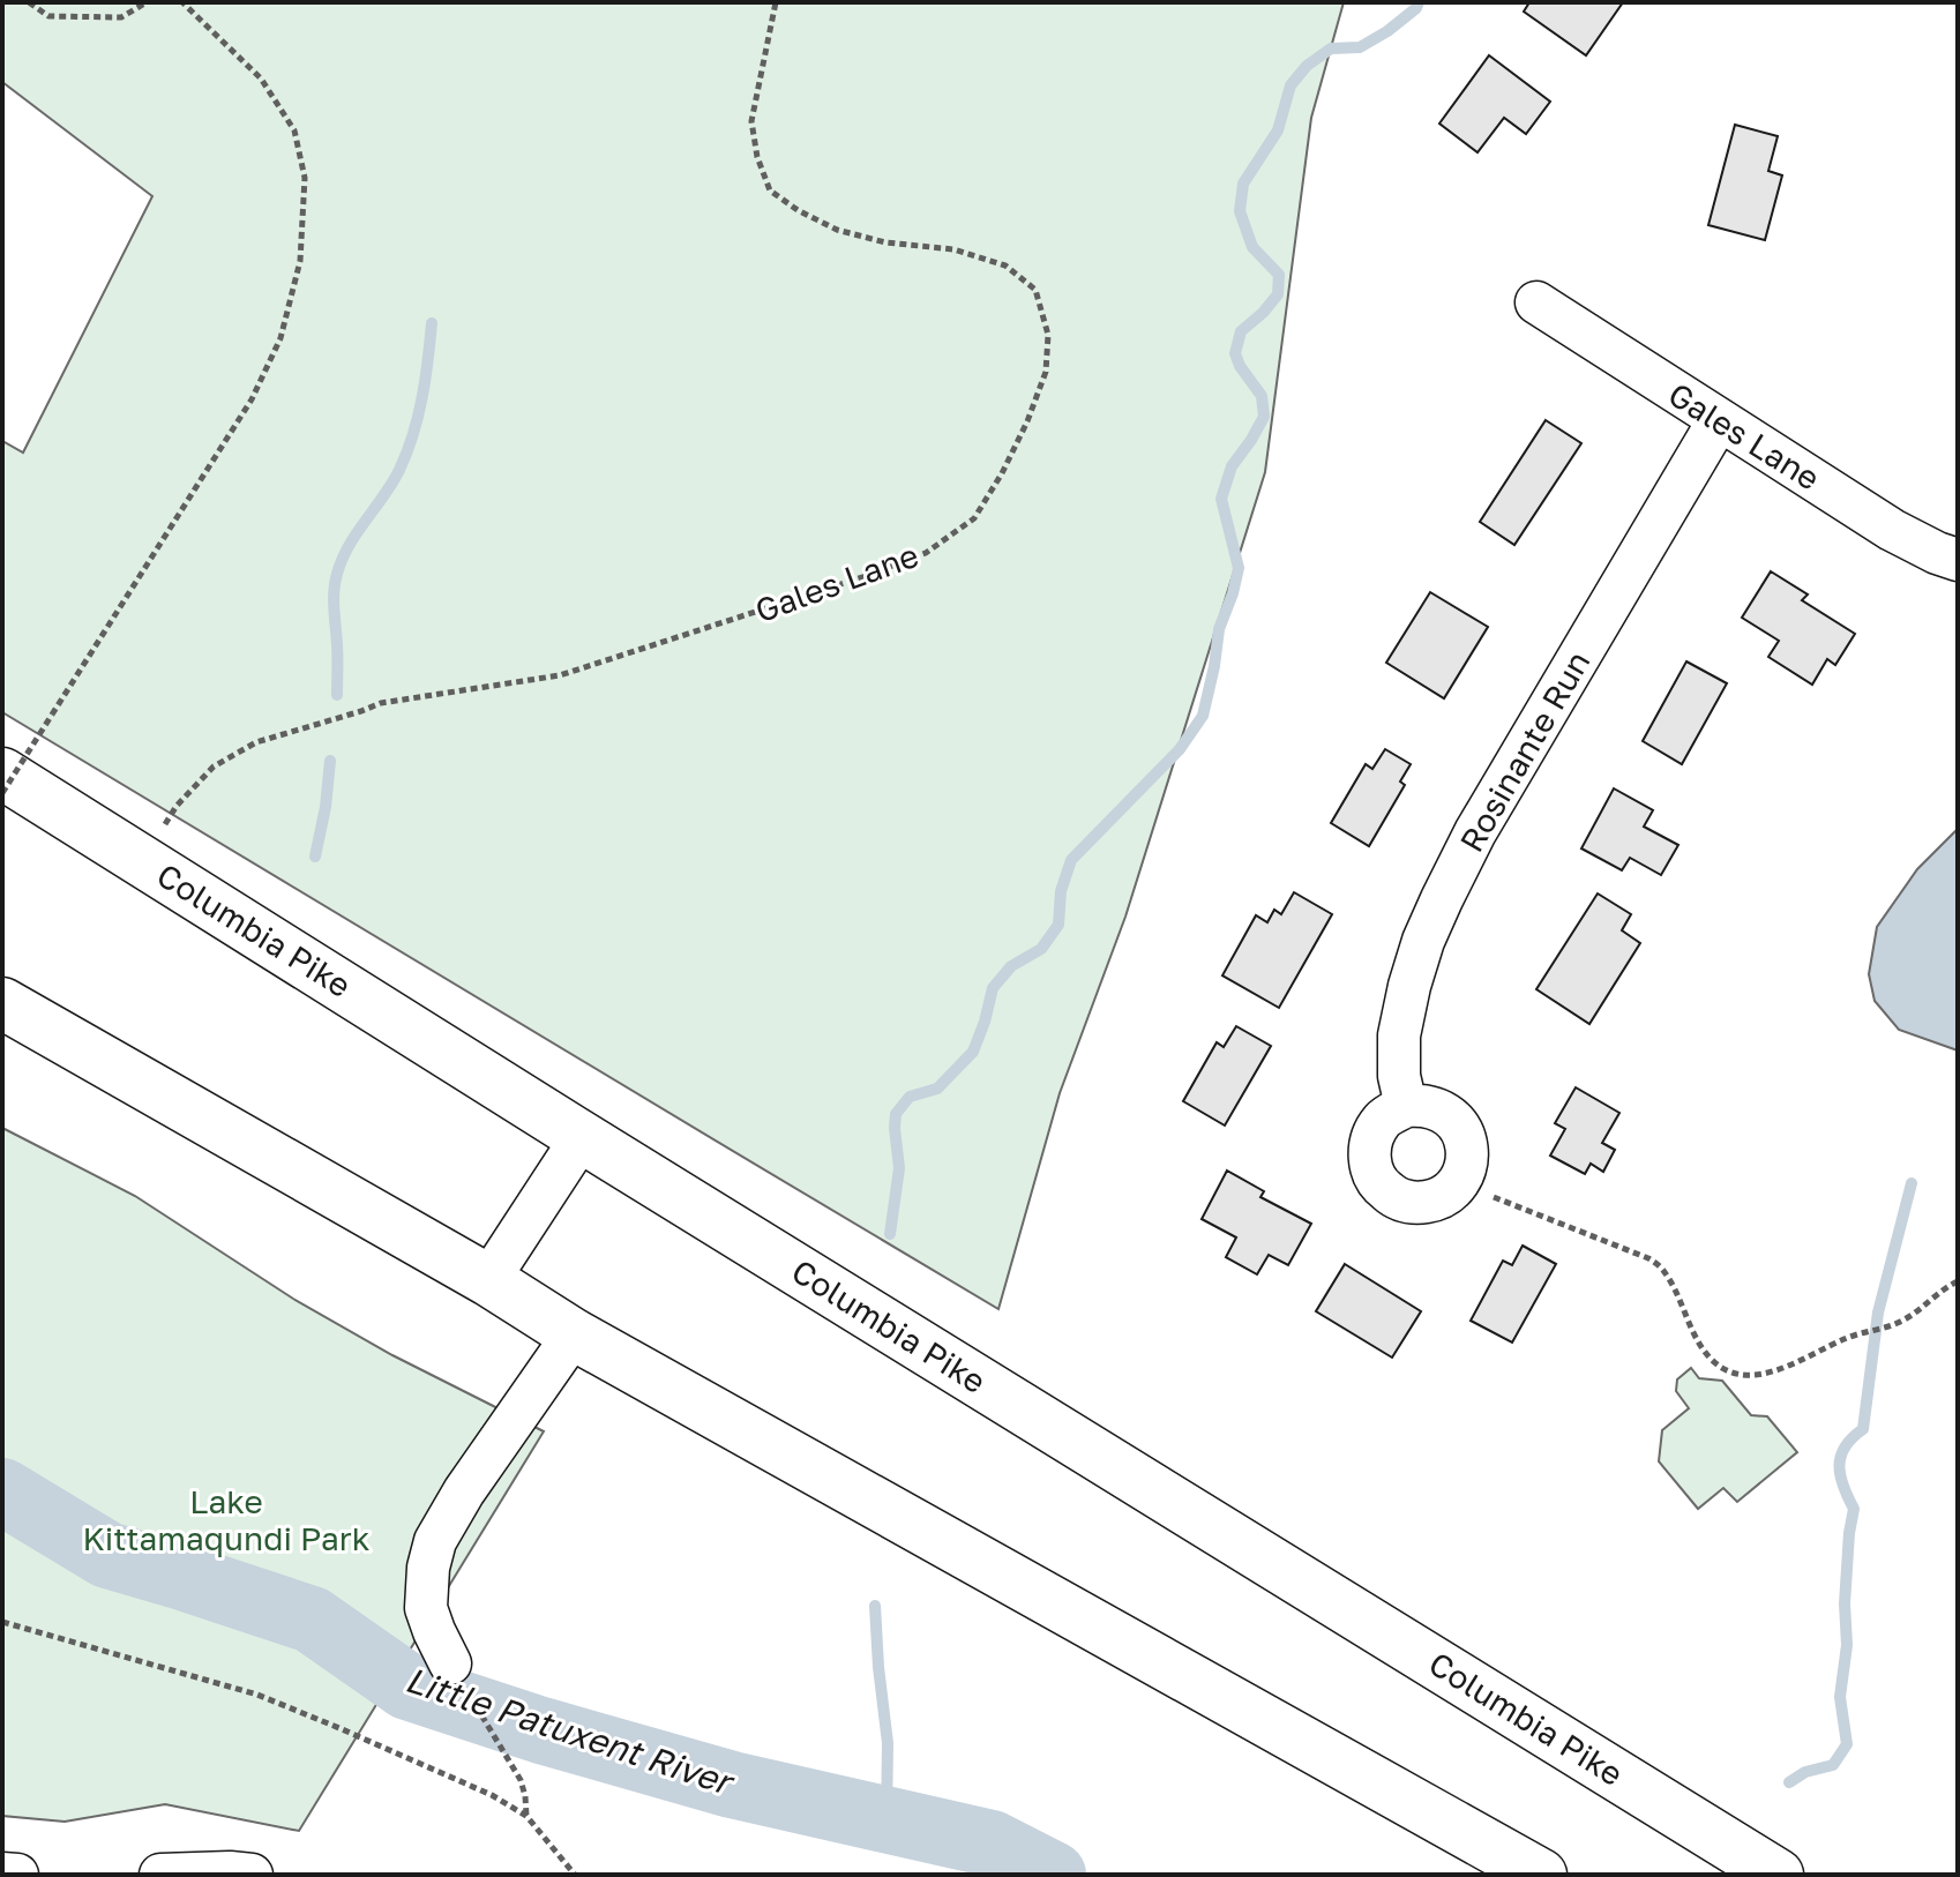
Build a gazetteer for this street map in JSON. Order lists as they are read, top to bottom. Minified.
{"streets":{"highway":["Columbia Pike"],"street":["Gales Lane","Rosinante Run"]},"crossings":[["Gales Lane","Rosinante Run"],["Gales Lane","Columbia Pike"]],"water":["Little Patuxent River"],"parks":["Lake Kittamaqundi Park"]}
